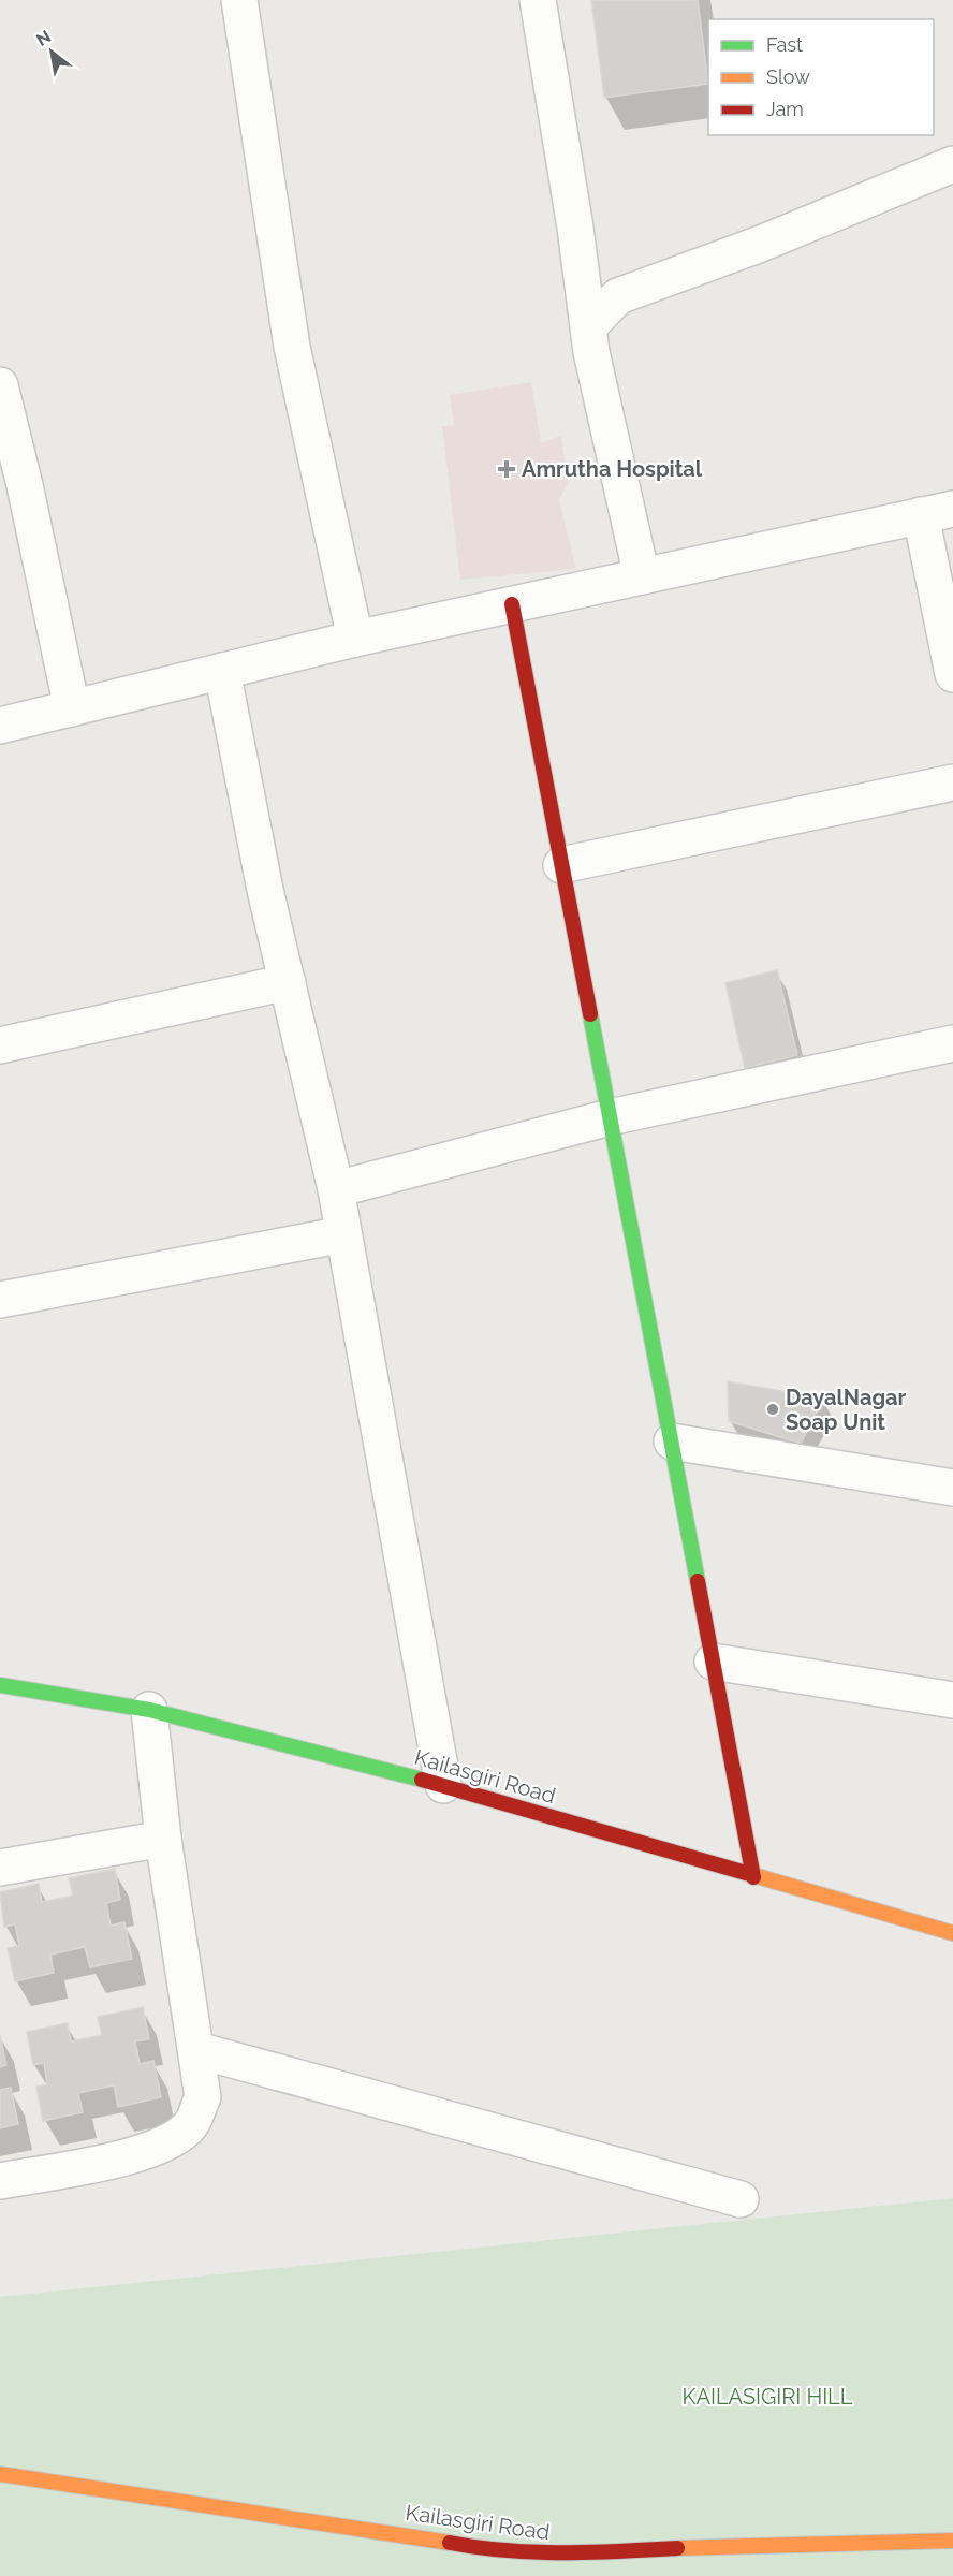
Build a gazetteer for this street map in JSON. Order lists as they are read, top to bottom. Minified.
{"streets":{"street":["Kailasgiri Road"]},"parks":["KAILASIGIRI HILL"],"places":{"health":["Amrutha Hospital"],"other":["DayalNagar Soap Unit"]},"legend":["Fast","Slow","Jam"],"north":"top left"}
